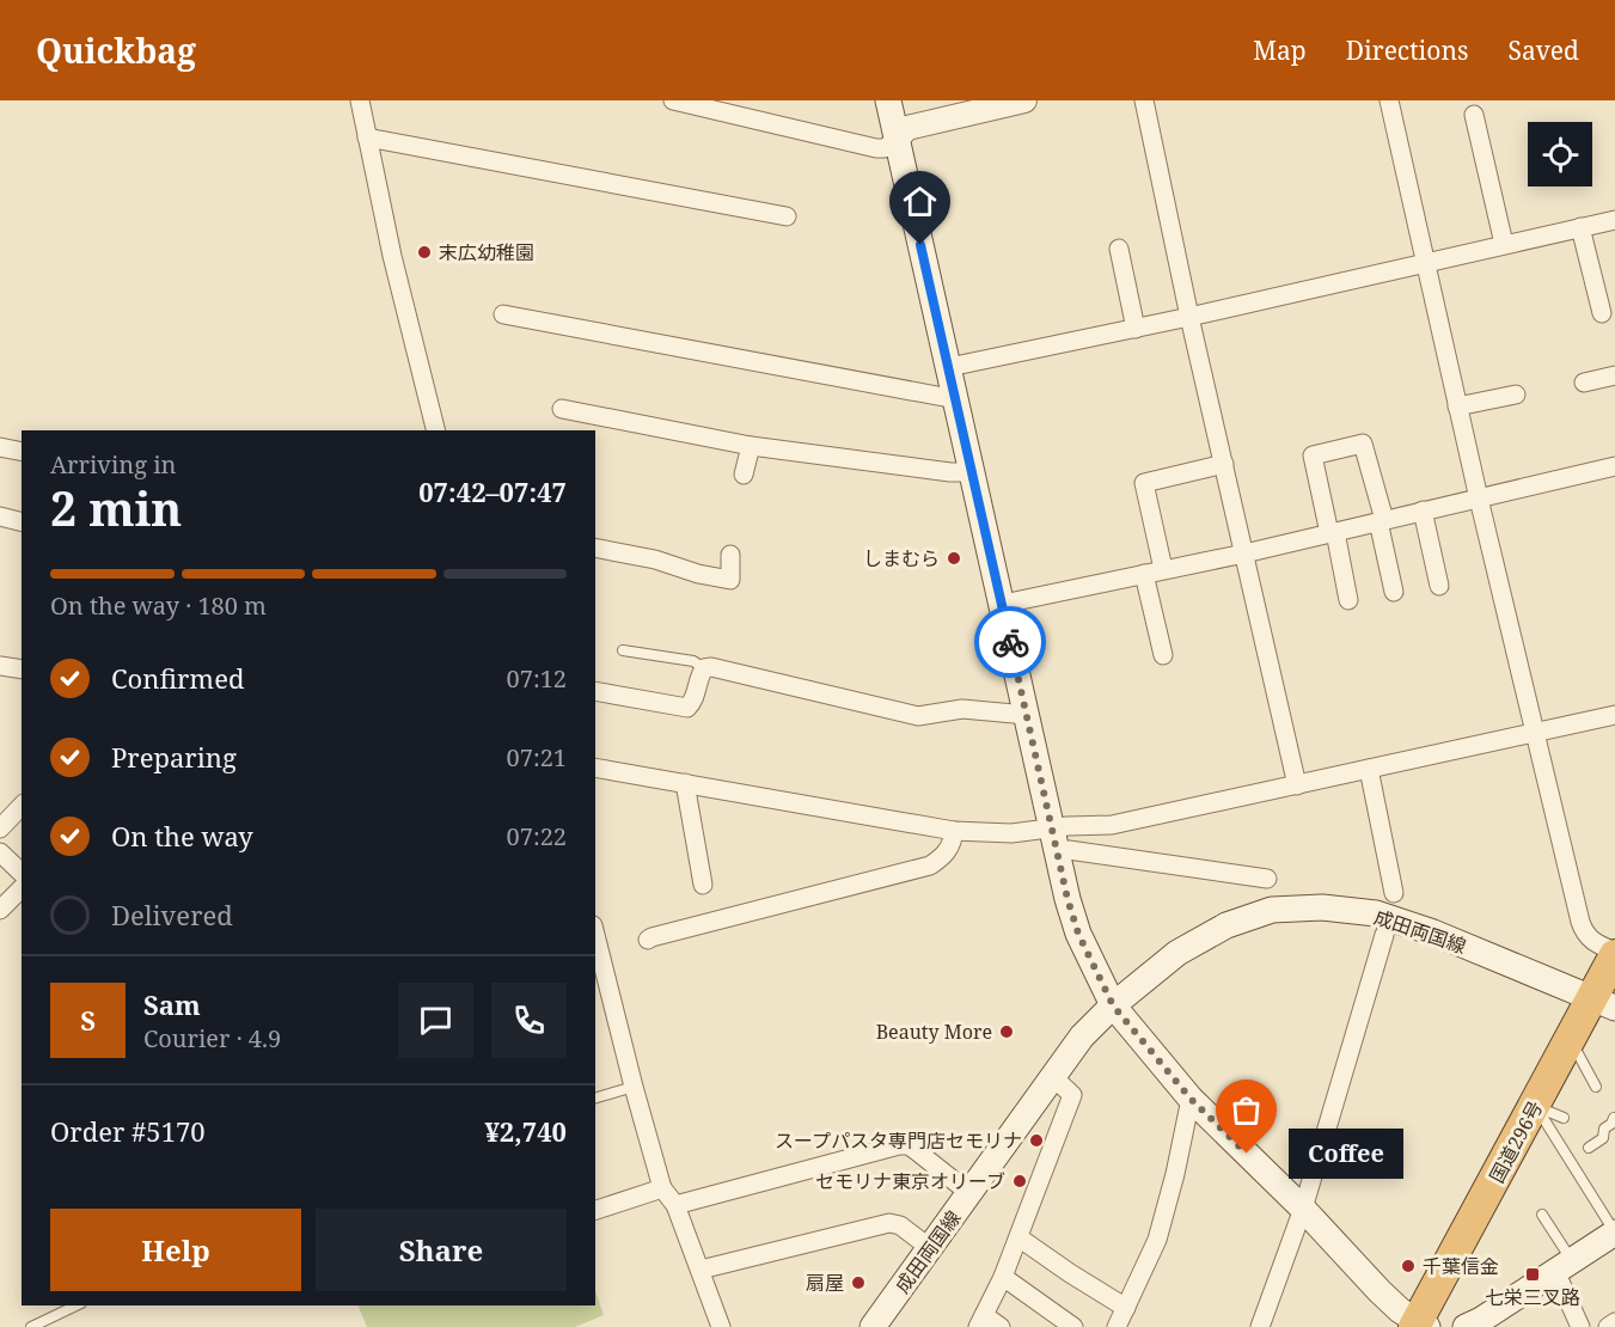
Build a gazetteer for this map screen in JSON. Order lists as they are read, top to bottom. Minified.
{"streets":{"highway":["国道296号"],"main road":["成田両国線"]},"crossings":[["成田両国線","国道296号"]],"places":{"other":["末広幼稚園","しまむら","Beauty More","スープパスタ専門店セモリナ","Coffee","セモリナ東京オリーブ","千葉信金","扇屋"],"transit":["七栄三叉路"]},"page":{"header":"Quickbag","nav":["Map","Directions","Saved"],"heading":["2 min","Arriving in","07:42–07:47"],"panel":["Sam","Courier · 4.9","Order #5170","¥2,740"],"bar":"On the way · 180 m","list":[["Confirmed","07:12"],["Preparing","07:21"],["On the way","07:22"],"Delivered"],"round":"S","bubble":"Coffee","buttons":["Help","Share"]}}
